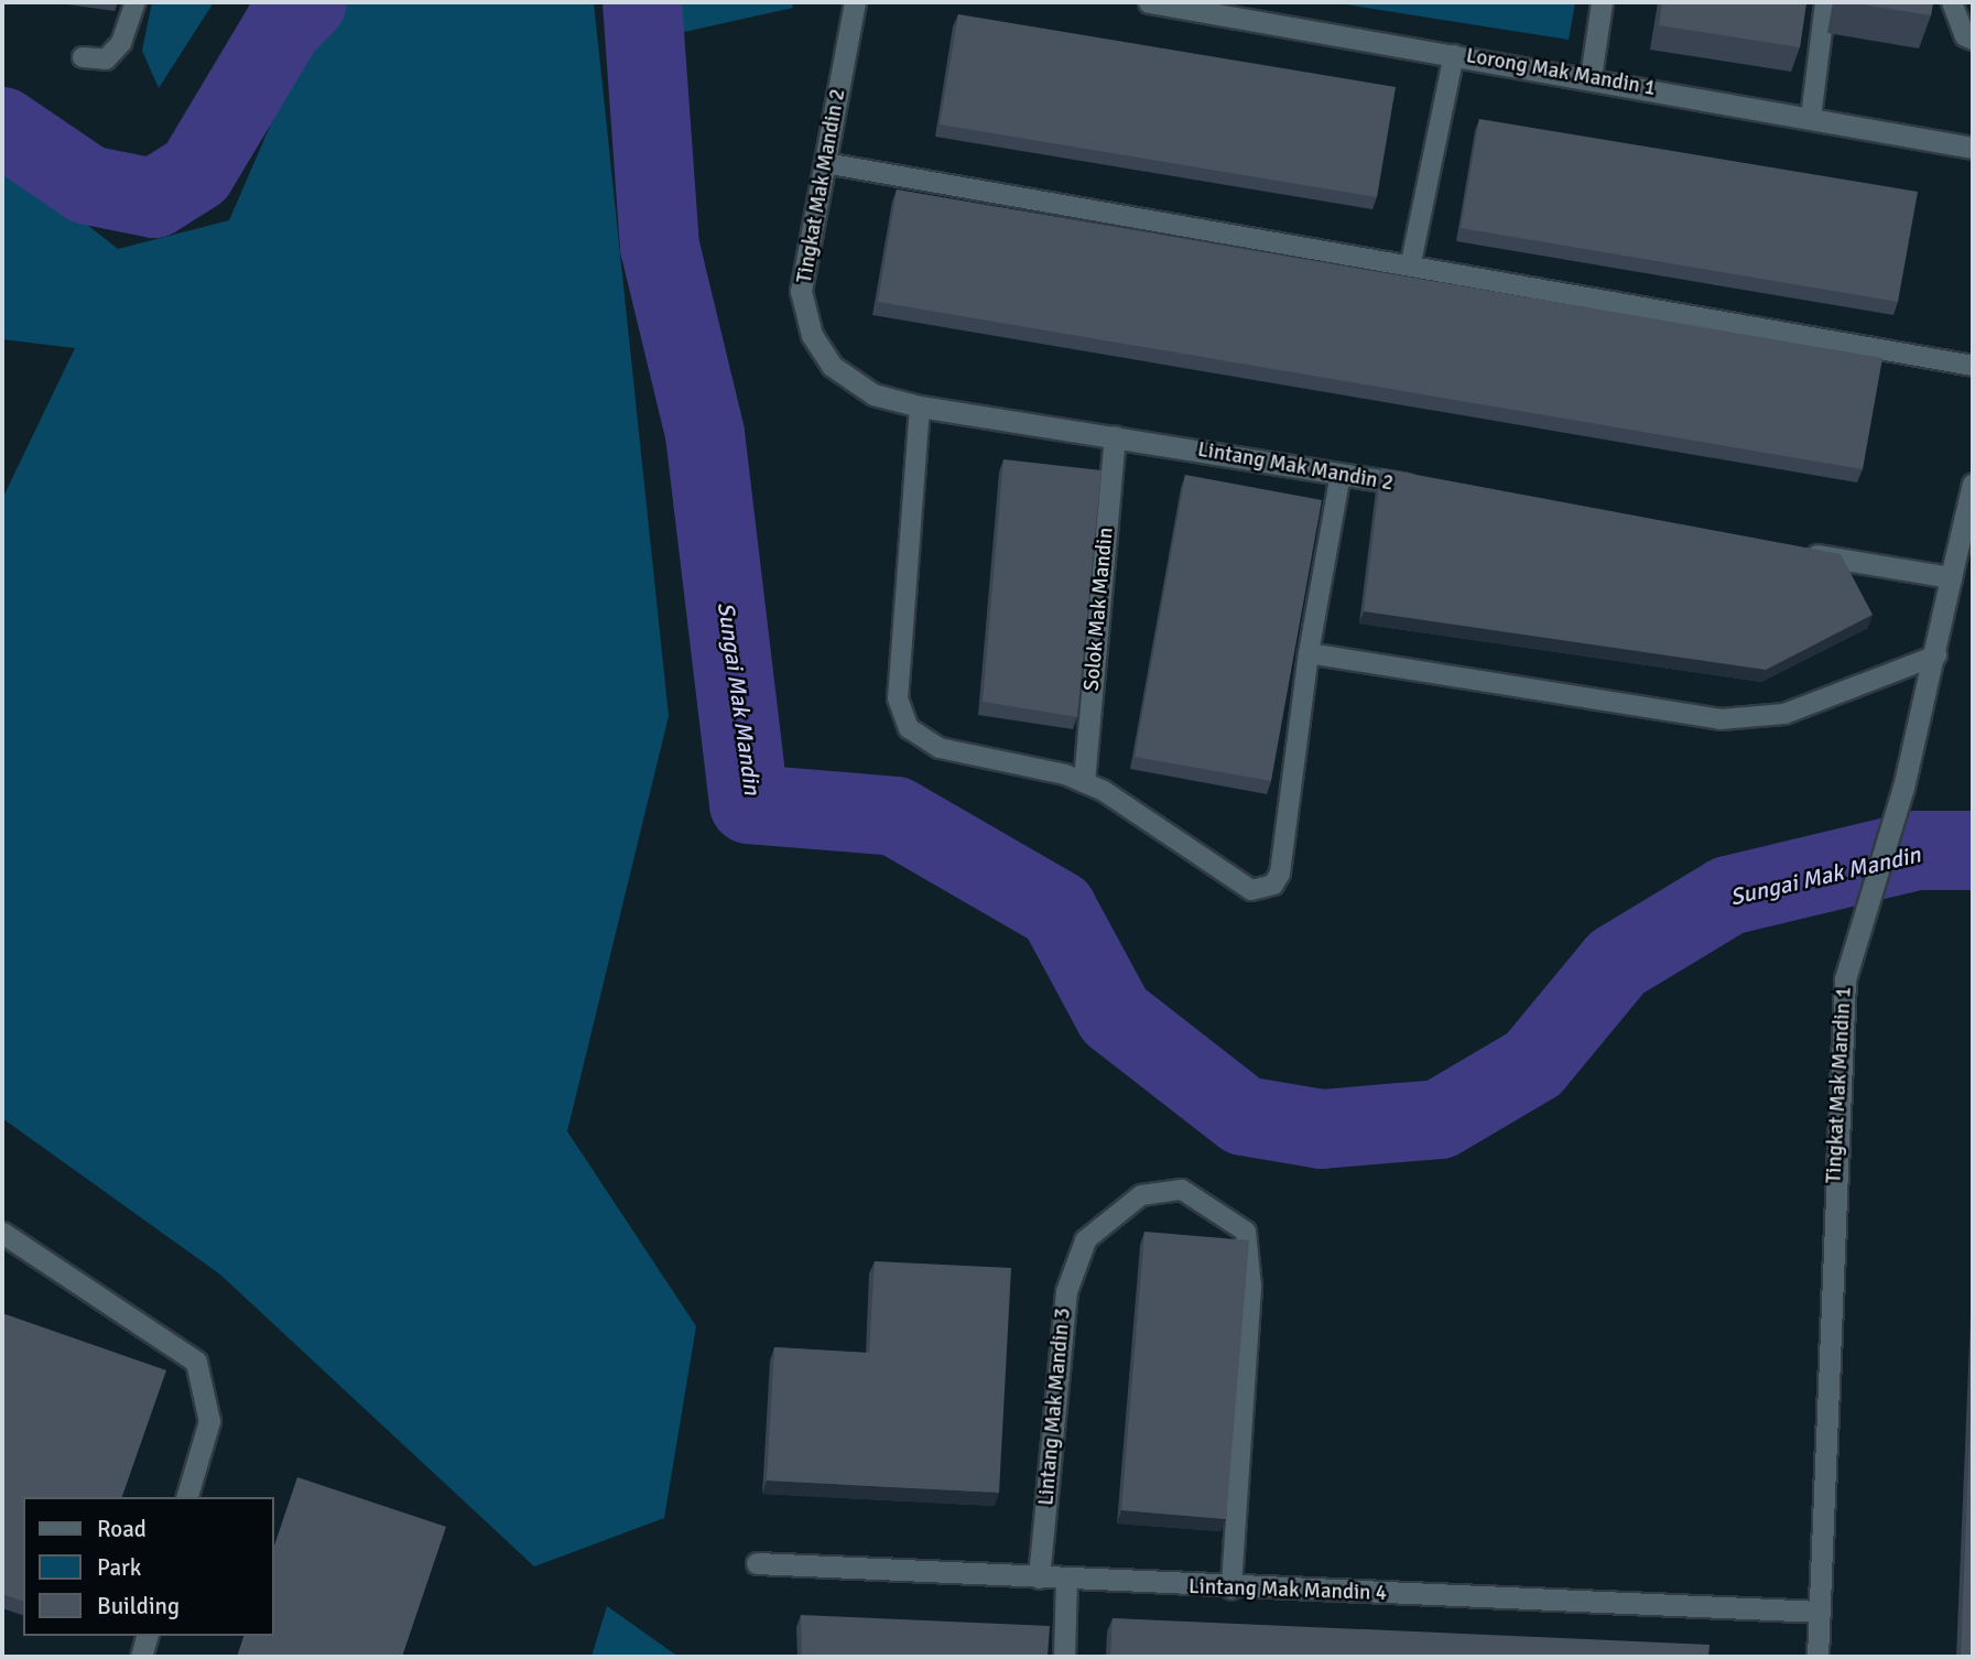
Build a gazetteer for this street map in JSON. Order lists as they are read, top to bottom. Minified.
{"streets":{"street":["Lorong Mak Mandin 1","Tingkat Mak Mandin 2","Lintang Mak Mandin 2","Solok Mak Mandin","Tingkat Mak Mandin 1","Lintang Mak Mandin 3","Lintang Mak Mandin 4"]},"crossings":[["Tingkat Mak Mandin 2","Lintang Mak Mandin 2"],["Lintang Mak Mandin 2","Solok Mak Mandin"],["Tingkat Mak Mandin 1","Lintang Mak Mandin 4"],["Lintang Mak Mandin 3","Lintang Mak Mandin 4"]],"water":["Sungai Mak Mandin"],"legend":["Road","Park","Building"]}
